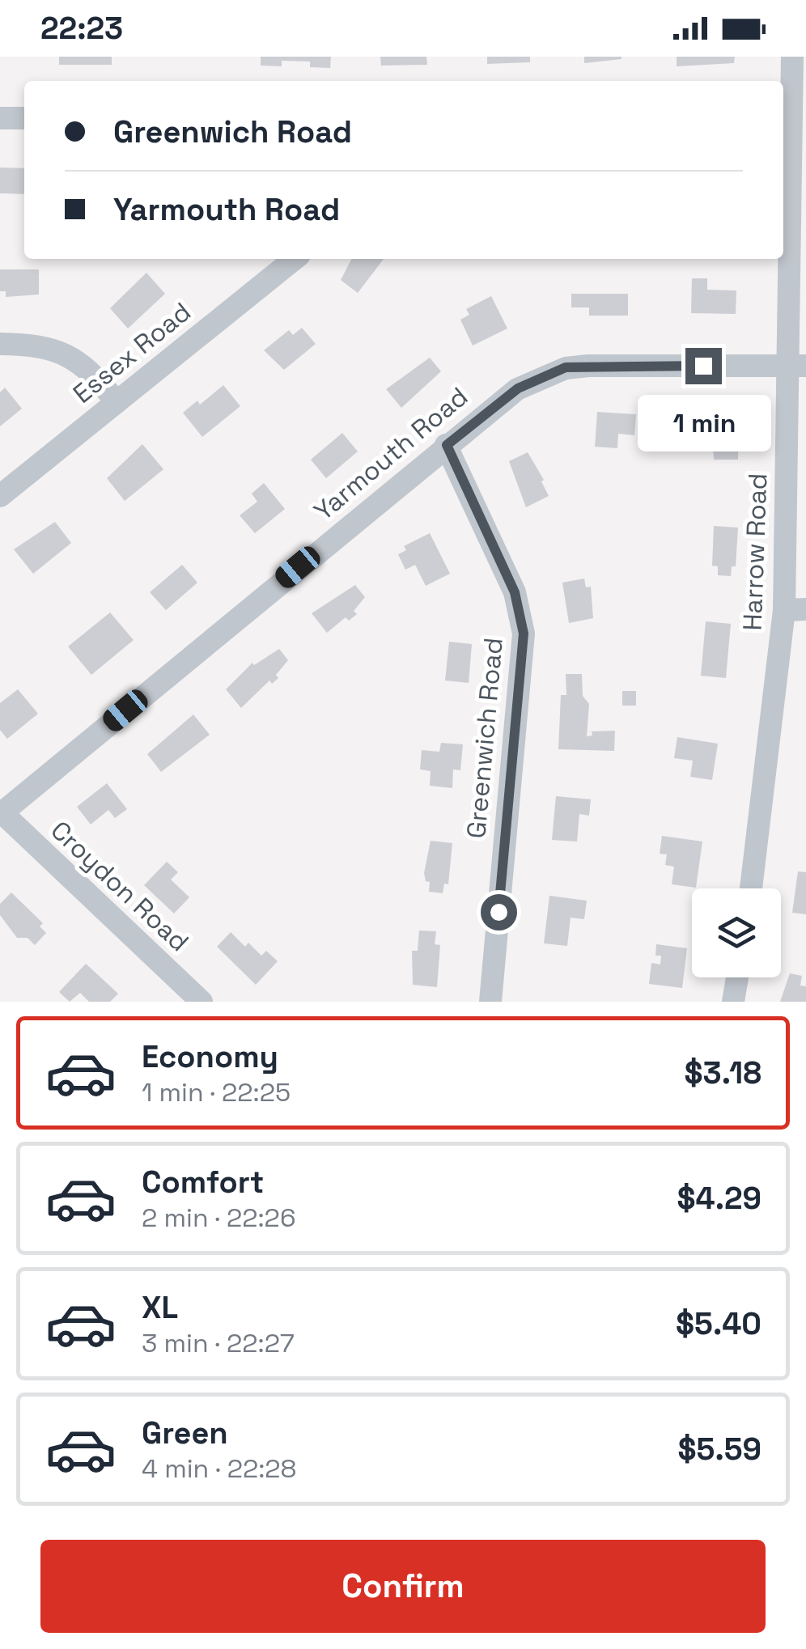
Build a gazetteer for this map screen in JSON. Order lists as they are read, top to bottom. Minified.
{"streets":{"street":["Essex Road","Yarmouth Road","Harrow Road","Greenwich Road","Croydon Road"]},"crossings":[["Yarmouth Road","Harrow Road"],["Yarmouth Road","Greenwich Road"],["Yarmouth Road","Croydon Road"]],"page":{"status":"22:23","banner":["Greenwich Road","Yarmouth Road"],"bubble":"1 min","list":[{"name":"Economy","note":"1 min · 22:25","value":"$3.18"},{"name":"Comfort","note":"2 min · 22:26","value":"$4.29"},{"name":"XL","note":"3 min · 22:27","value":"$5.40"},{"name":"Green","note":"4 min · 22:28","value":"$5.59"}],"buttons":"Confirm"}}
